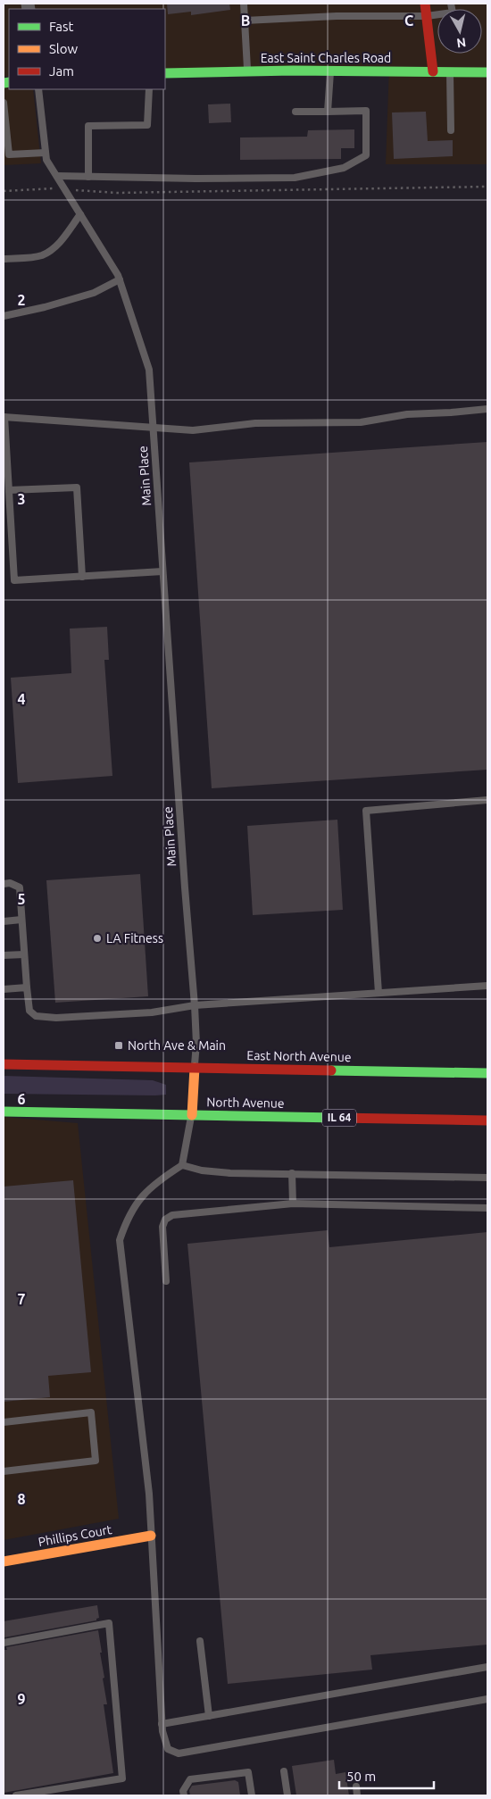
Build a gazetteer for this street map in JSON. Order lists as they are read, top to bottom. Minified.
{"streets":{"main road":["East Saint Charles Road","East North Avenue","North Avenue","IL 64","Phillips Court"],"lane":["Main Place"]},"crossings":[["Main Place","East North Avenue"]],"places":{"other":["LA Fitness"],"transit":["North Ave & Main"]},"legend":["Fast","Slow","Jam"],"scale_bar":"50 m","north":"bottom","grid":{"columns":["B","C"],"rows":["2","3","4","5","6","7","8","9"]}}
